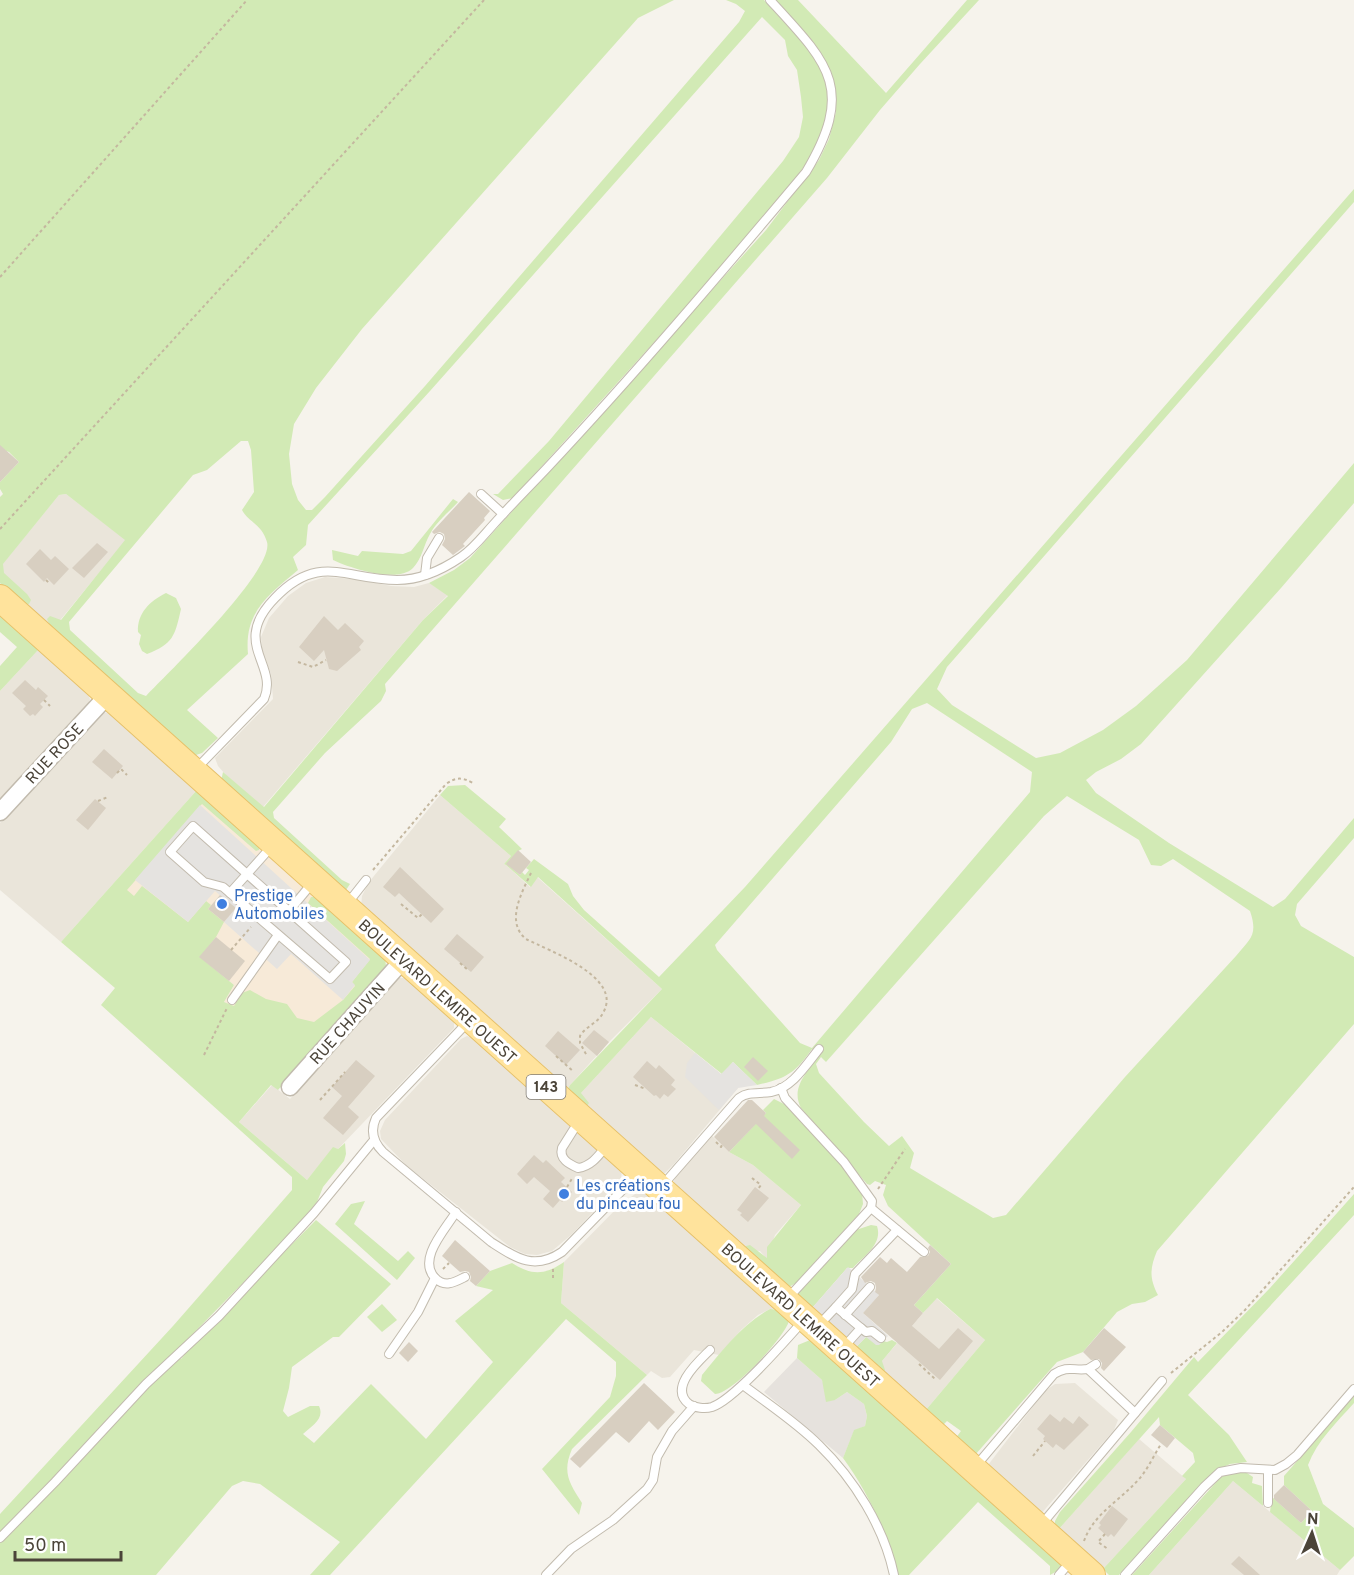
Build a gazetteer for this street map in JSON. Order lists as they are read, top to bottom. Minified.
{"streets":{"main road":["BOULEVARD LEMIRE OUEST","143"],"street":["RUE ROSE","RUE CHAUVIN"]},"crossings":[["RUE ROSE","BOULEVARD LEMIRE OUEST"],["BOULEVARD LEMIRE OUEST","RUE CHAUVIN"]],"places":["Prestige Automobiles","Les créations du pinceau fou"],"scale_bar":"50 m","north":"top"}
